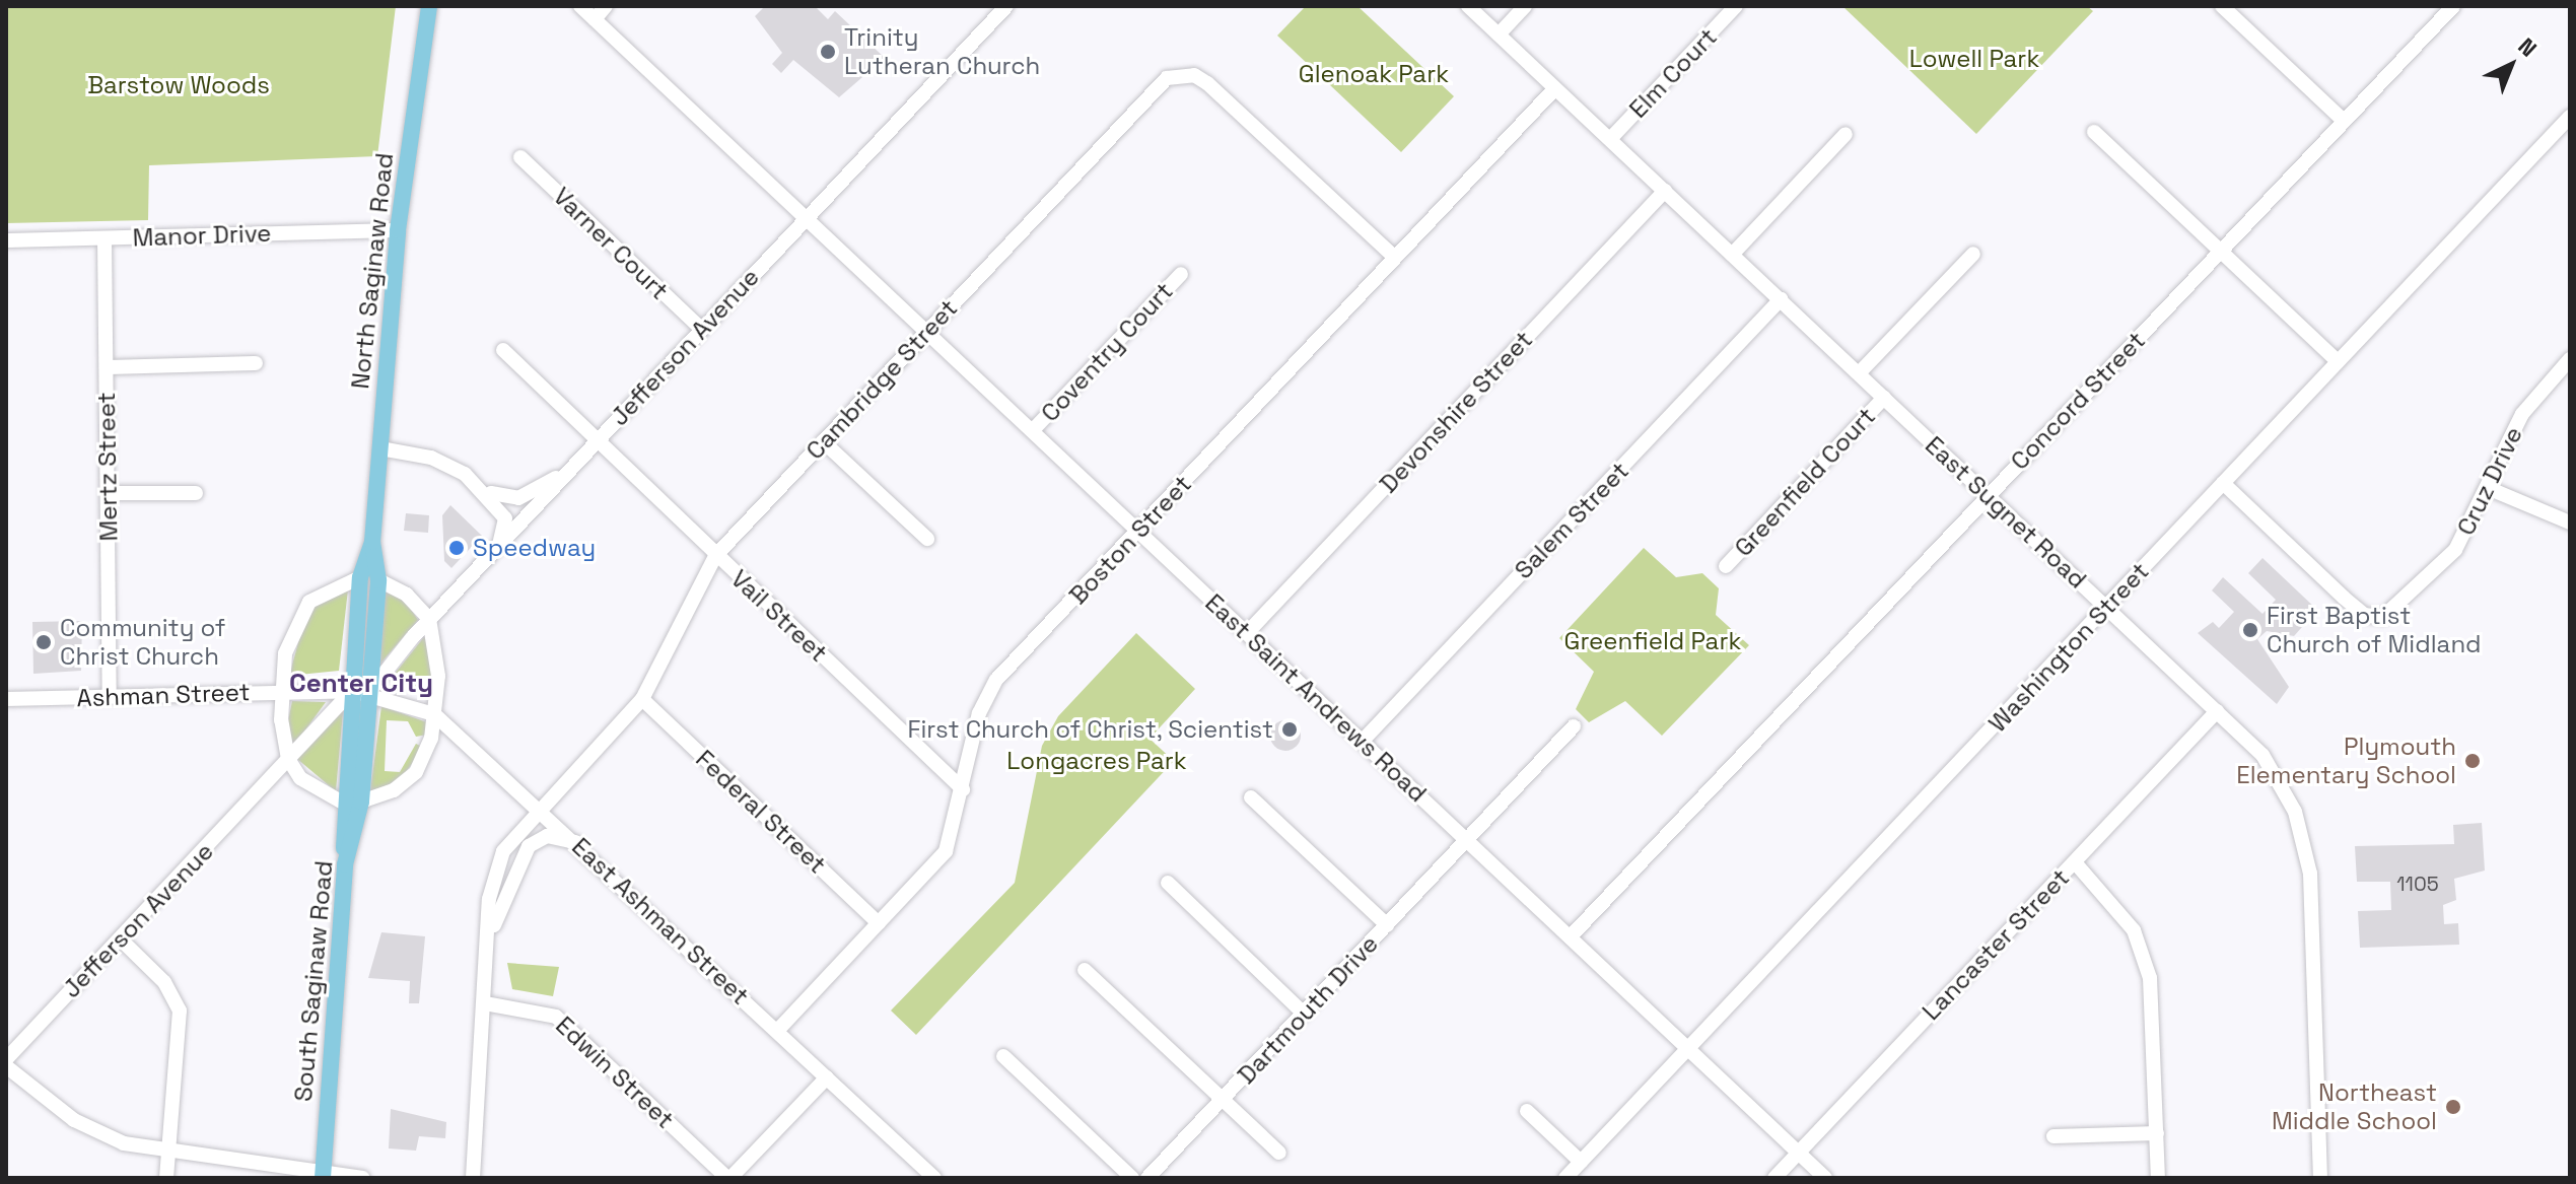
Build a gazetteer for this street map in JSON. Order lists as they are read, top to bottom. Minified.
{"streets":{"main road":["North Saginaw Road","South Saginaw Road"],"street":["Elm Court","Manor Drive","Varner Court","Jefferson Avenue","Coventry Court","Cambridge Street","Concord Street","Devonshire Street","Mertz Street","Cruz Drive","Greenfield Court","East Sugnet Road","Salem Street","Boston Street","Vail Street","Washington Street","Ashman Street","East Saint Andrews Road","Federal Street","East Ashman Street","Lancaster Street","Dartmouth Drive","Edwin Street"]},"crossings":[["Elm Court","East Sugnet Road"],["Manor Drive","North Saginaw Road"],["Manor Drive","Mertz Street"],["Varner Court","Jefferson Avenue"],["North Saginaw Road","Jefferson Avenue"],["North Saginaw Road","Ashman Street"],["North Saginaw Road","East Ashman Street"],["North Saginaw Road","South Saginaw Road"],["Jefferson Avenue","Vail Street"],["Jefferson Avenue","Ashman Street"],["Jefferson Avenue","East Saint Andrews Road"],["Jefferson Avenue","East Ashman Street"],["Jefferson Avenue","South Saginaw Road"],["Coventry Court","East Saint Andrews Road"],["Cambridge Street","Boston Street"],["Cambridge Street","Vail Street"],["Cambridge Street","East Saint Andrews Road"],["Cambridge Street","Federal Street"],["Cambridge Street","East Ashman Street"],["Cambridge Street","Edwin Street"],["Concord Street","East Sugnet Road"],["Concord Street","East Saint Andrews Road"],["Devonshire Street","East Sugnet Road"],["Devonshire Street","East Saint Andrews Road"],["Mertz Street","Ashman Street"],["Cruz Drive","Washington Street"],["Greenfield Court","East Sugnet Road"],["East Sugnet Road","Salem Street"],["East Sugnet Road","Boston Street"],["East Sugnet Road","Washington Street"],["East Sugnet Road","Lancaster Street"],["Salem Street","East Saint Andrews Road"],["Boston Street","Vail Street"],["Boston Street","East Saint Andrews Road"],["Boston Street","Federal Street"],["Boston Street","East Ashman Street"],["Washington Street","East Saint Andrews Road"],["Ashman Street","East Ashman Street"],["Ashman Street","South Saginaw Road"],["East Saint Andrews Road","Lancaster Street"],["East Saint Andrews Road","Dartmouth Drive"],["East Ashman Street","South Saginaw Road"]],"districts":["Center City"],"parks":["Lowell Park","Glenoak Park","Barstow Woods","Greenfield Park","Longacres Park"],"places":["Trinity Lutheran Church","Speedway","First Baptist Church of Midland","Community of Christ Church","First Church of Christ, Scientist","Plymouth Elementary School","Northeast Middle School"],"house_numbers":["1105"],"north":"top right"}
